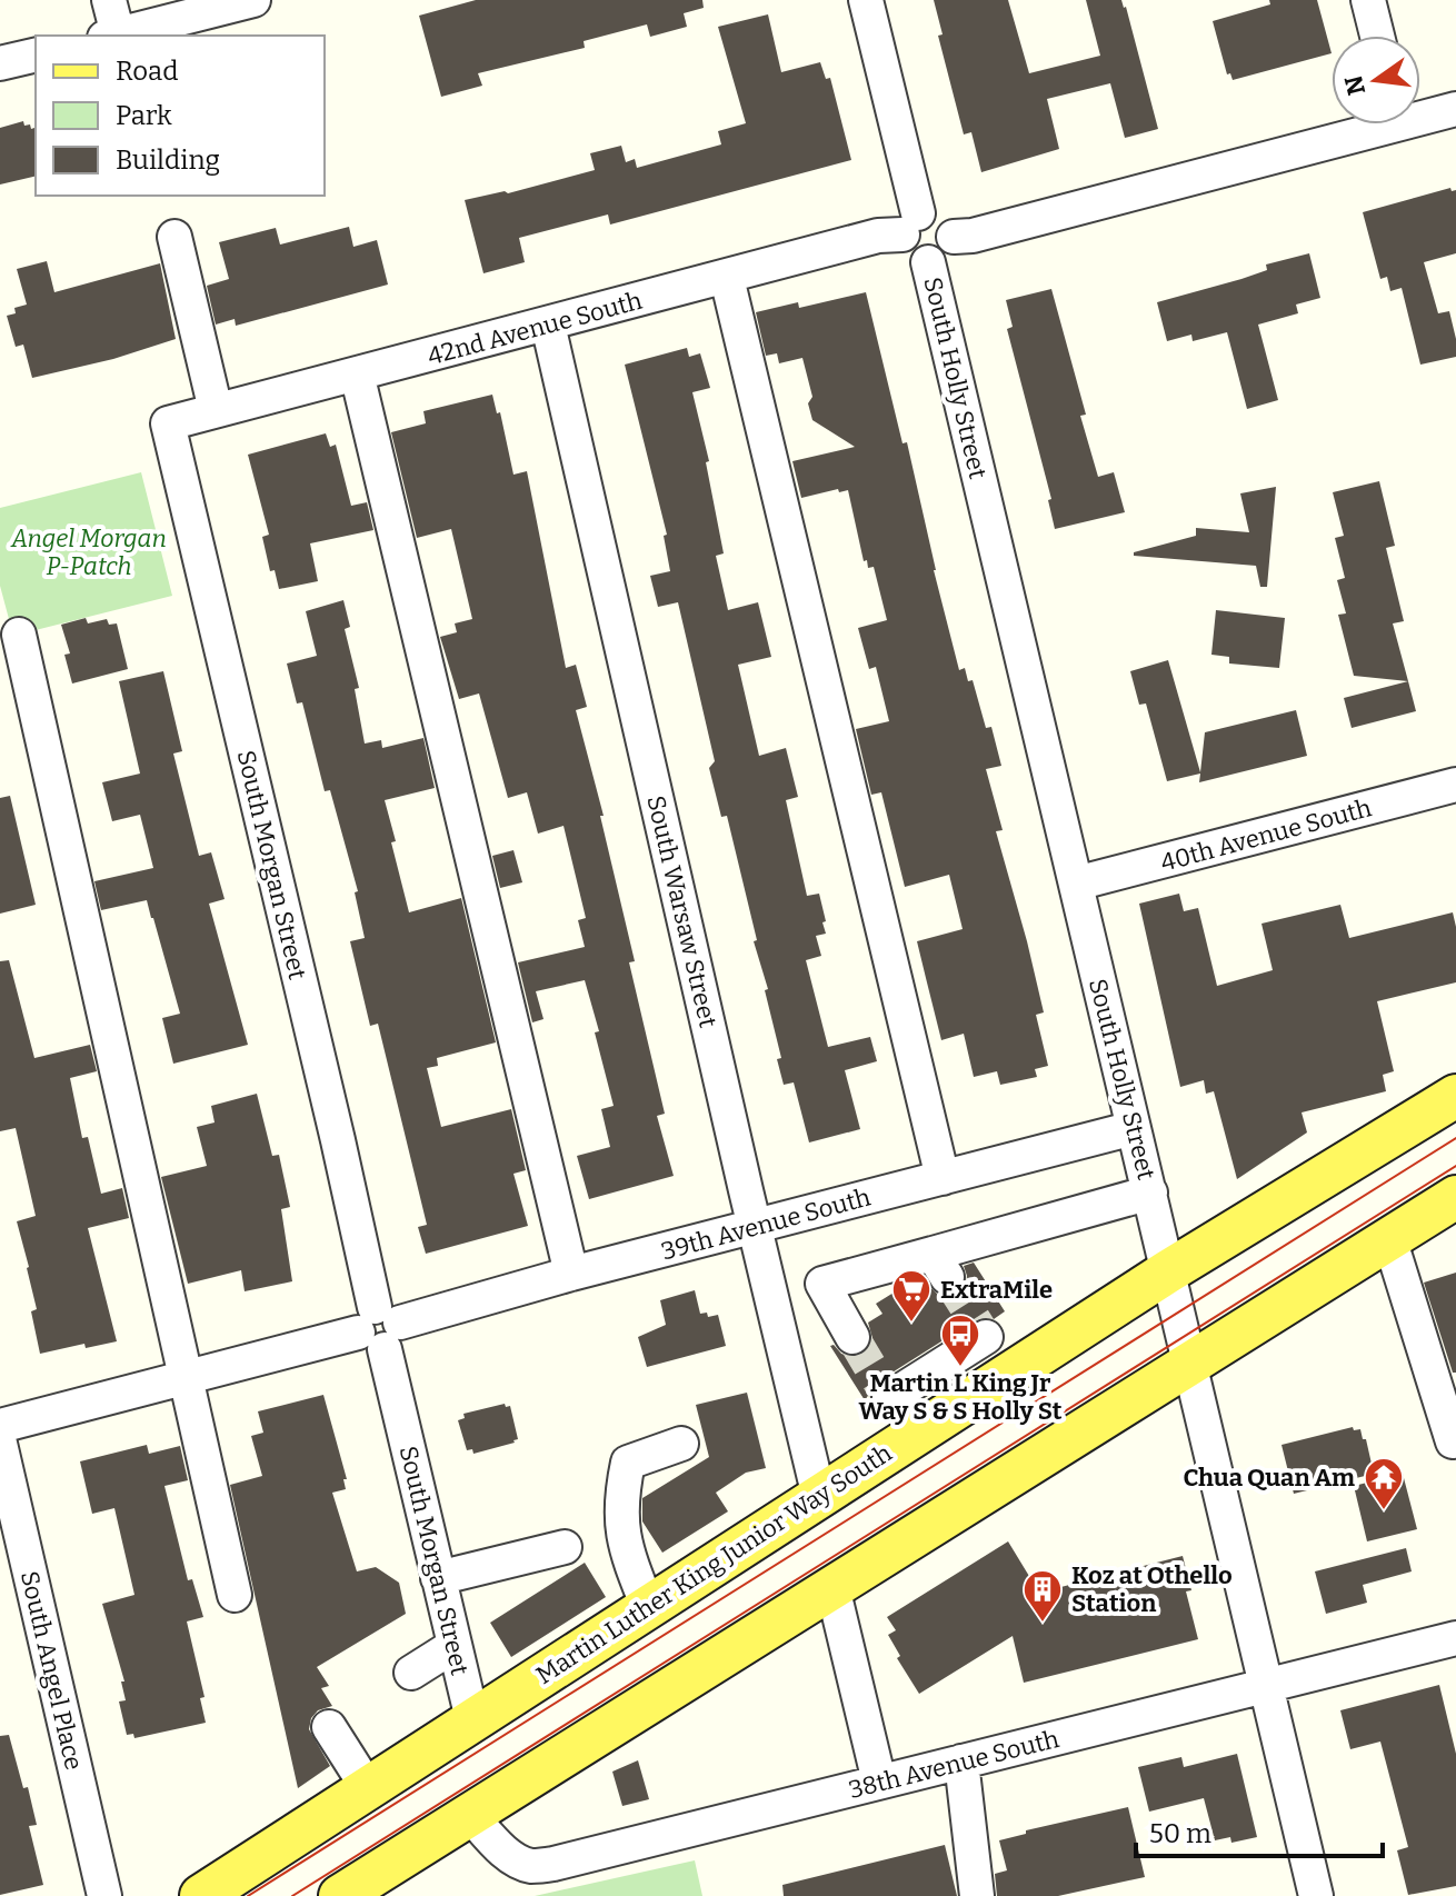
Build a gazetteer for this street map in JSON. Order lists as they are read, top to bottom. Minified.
{"streets":{"main road":["Martin Luther King Junior Way South"],"street":["42nd Avenue South","South Holly Street","40th Avenue South","South Morgan Street","South Warsaw Street","39th Avenue South","South Angel Place","38th Avenue South"]},"crossings":[["42nd Avenue South","South Holly Street"],["42nd Avenue South","South Morgan Street"],["42nd Avenue South","South Warsaw Street"],["South Holly Street","40th Avenue South"],["South Holly Street","39th Avenue South"],["South Holly Street","Martin Luther King Junior Way South"],["South Holly Street","38th Avenue South"],["South Morgan Street","39th Avenue South"],["South Morgan Street","Martin Luther King Junior Way South"],["South Warsaw Street","39th Avenue South"],["South Warsaw Street","Martin Luther King Junior Way South"]],"parks":["Angel Morgan P-Patch"],"places":{"supermarket":["ExtraMile"],"bus stop":["Martin L King Jr Way S & S Holly St"],"temple":["Chua Quan Am"],"building":["Koz at Othello Station"]},"legend":["Road","Park","Building"],"scale_bar":"50 m","north":"left"}
